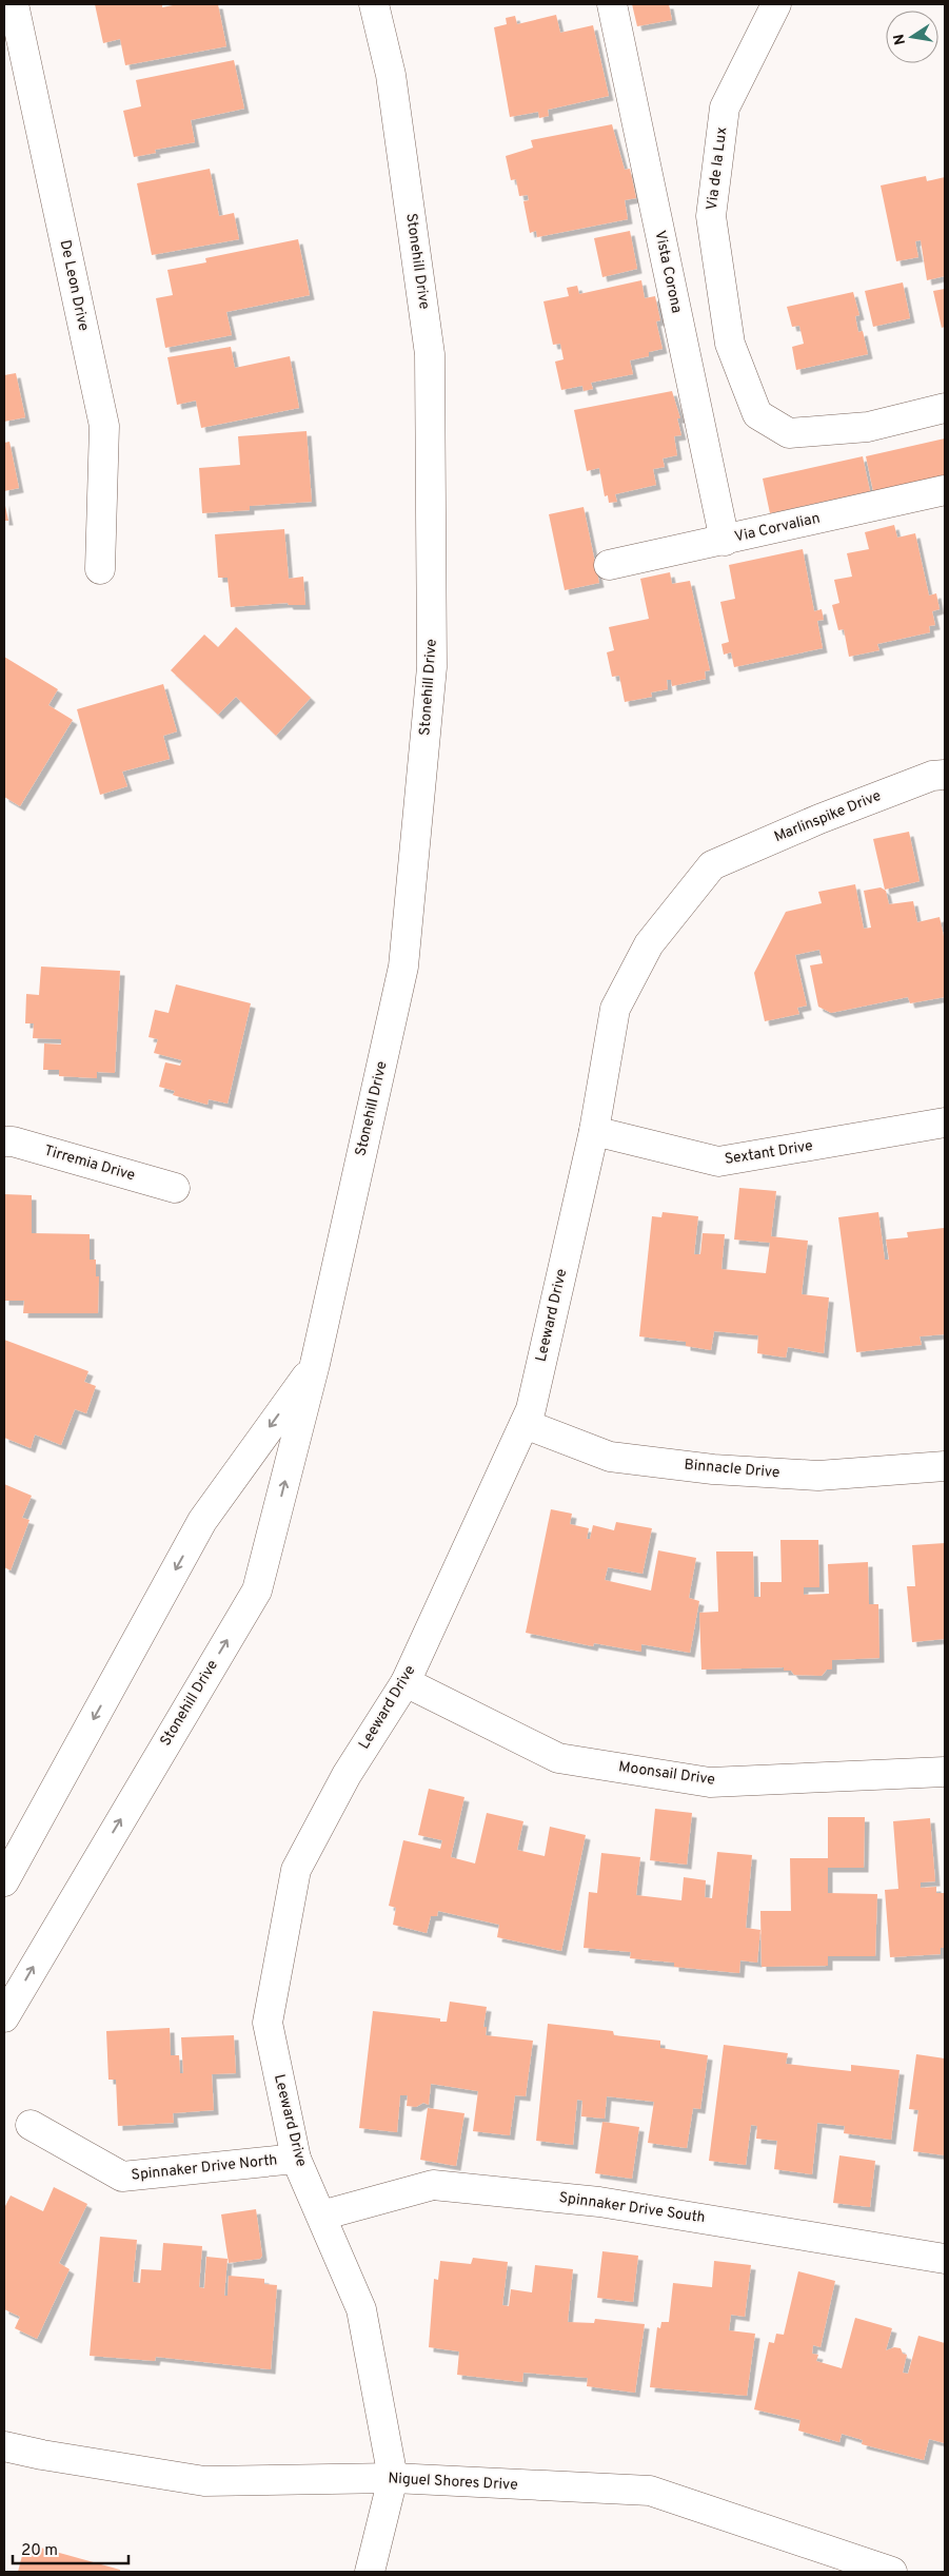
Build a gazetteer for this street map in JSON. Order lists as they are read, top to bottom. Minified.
{"streets":{"street":["Via de la Lux","Stonehill Drive","Vista Corona","De Leon Drive","Via Corvalian","Marlinspike Drive","Sextant Drive","Tirremia Drive","Leeward Drive","Binnacle Drive","Moonsail Drive","Spinnaker Drive North","Spinnaker Drive South","Niguel Shores Drive"]},"crossings":[["Vista Corona","Via Corvalian"],["Marlinspike Drive","Leeward Drive"],["Sextant Drive","Leeward Drive"],["Leeward Drive","Binnacle Drive"],["Leeward Drive","Moonsail Drive"],["Leeward Drive","Spinnaker Drive North"],["Leeward Drive","Spinnaker Drive South"],["Leeward Drive","Niguel Shores Drive"]],"scale_bar":"20 m","north":"left"}
